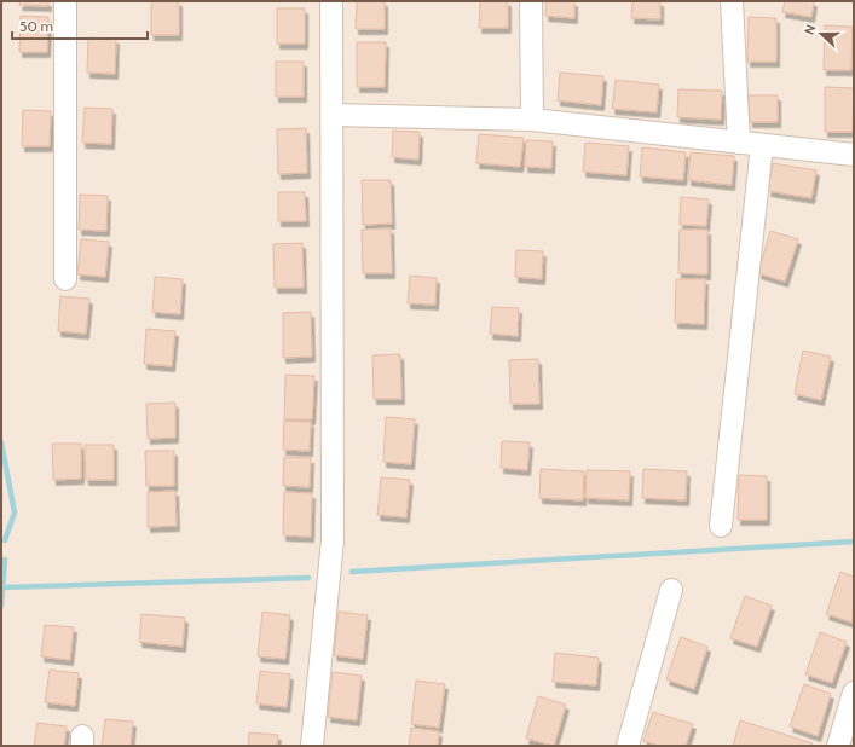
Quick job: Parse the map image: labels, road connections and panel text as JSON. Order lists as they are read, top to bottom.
{
  "scale_bar": "50 m",
  "north": "left"
}
